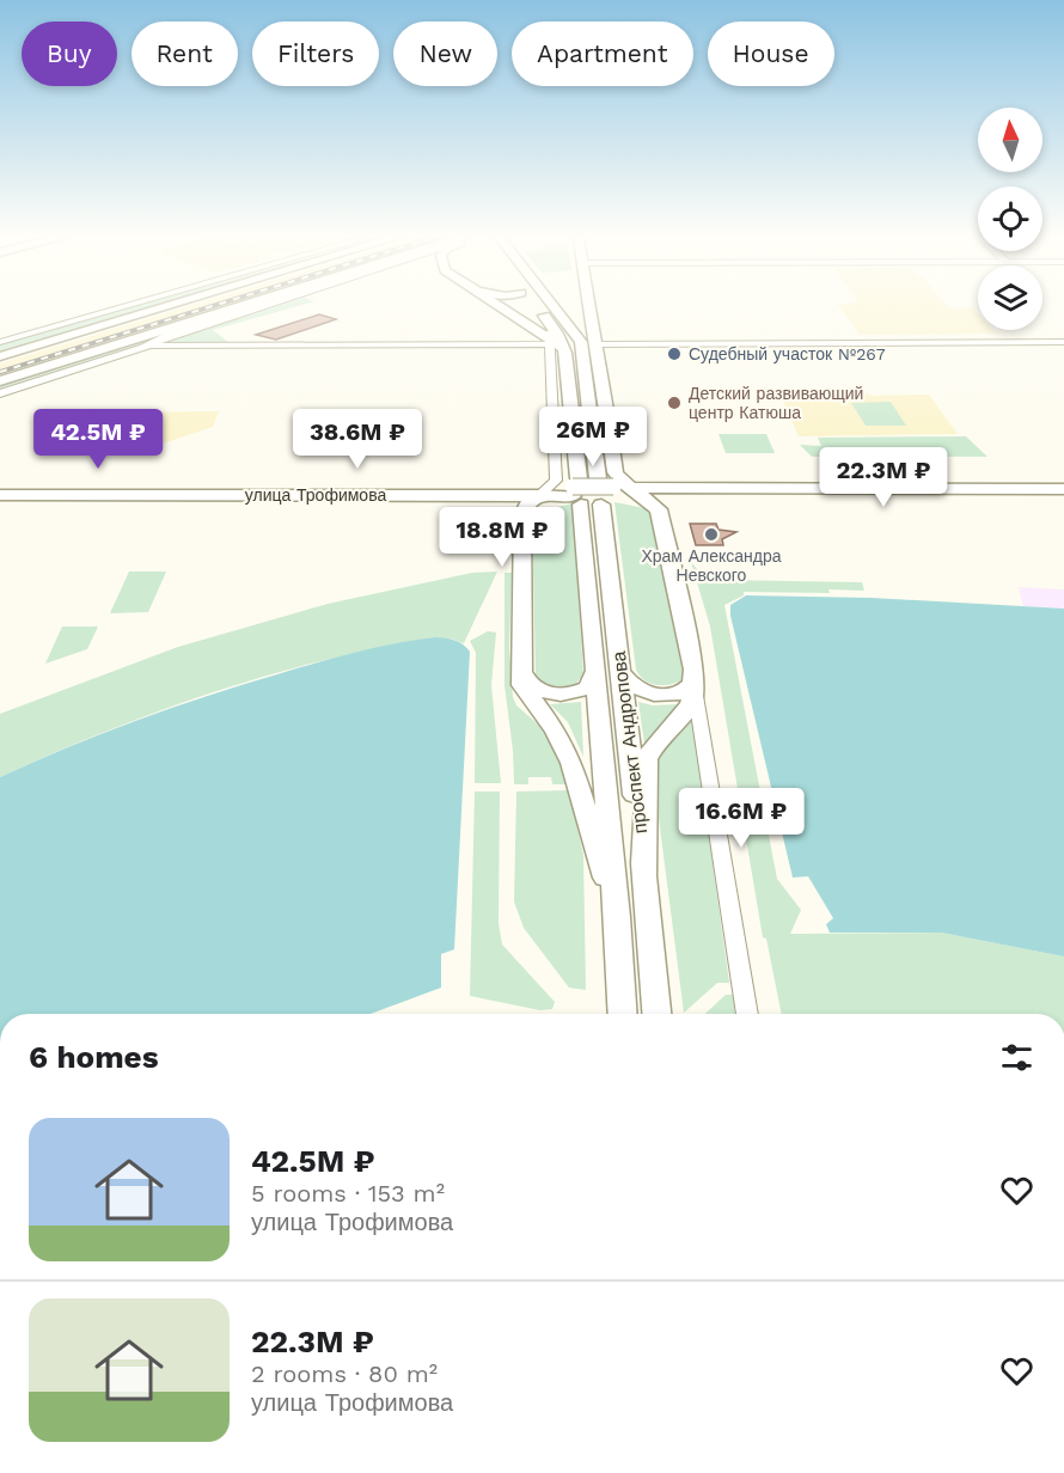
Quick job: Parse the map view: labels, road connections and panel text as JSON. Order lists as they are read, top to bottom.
{
  "streets": {
    "main road": ["улица Трофимова", "проспект Андропова"]
  },
  "crossings": [
    ["улица Трофимова", "проспект Андропова"]
  ],
  "places": ["Судебный участок №267", "Детский развивающий центр Катюша", "Храм Александра Невского"],
  "north": "top",
  "page": {
    "chip": [
      "Buy",
      "Rent",
      "Filters",
      "New",
      "Apartment",
      "House"
    ],
    "price": [
      "26M ₽",
      "42.5M ₽",
      "38.6M ₽",
      "22.3M ₽",
      "18.8M ₽",
      "16.6M ₽"
    ],
    "heading": "6 homes",
    "list": [
      {
        "name": "42.5M ₽",
        "note": "5 rooms · 153 m² · улица Трофимова"
      },
      {
        "name": "22.3M ₽",
        "note": "2 rooms · 80 m² · улица Трофимова"
      }
    ]
  }
}
